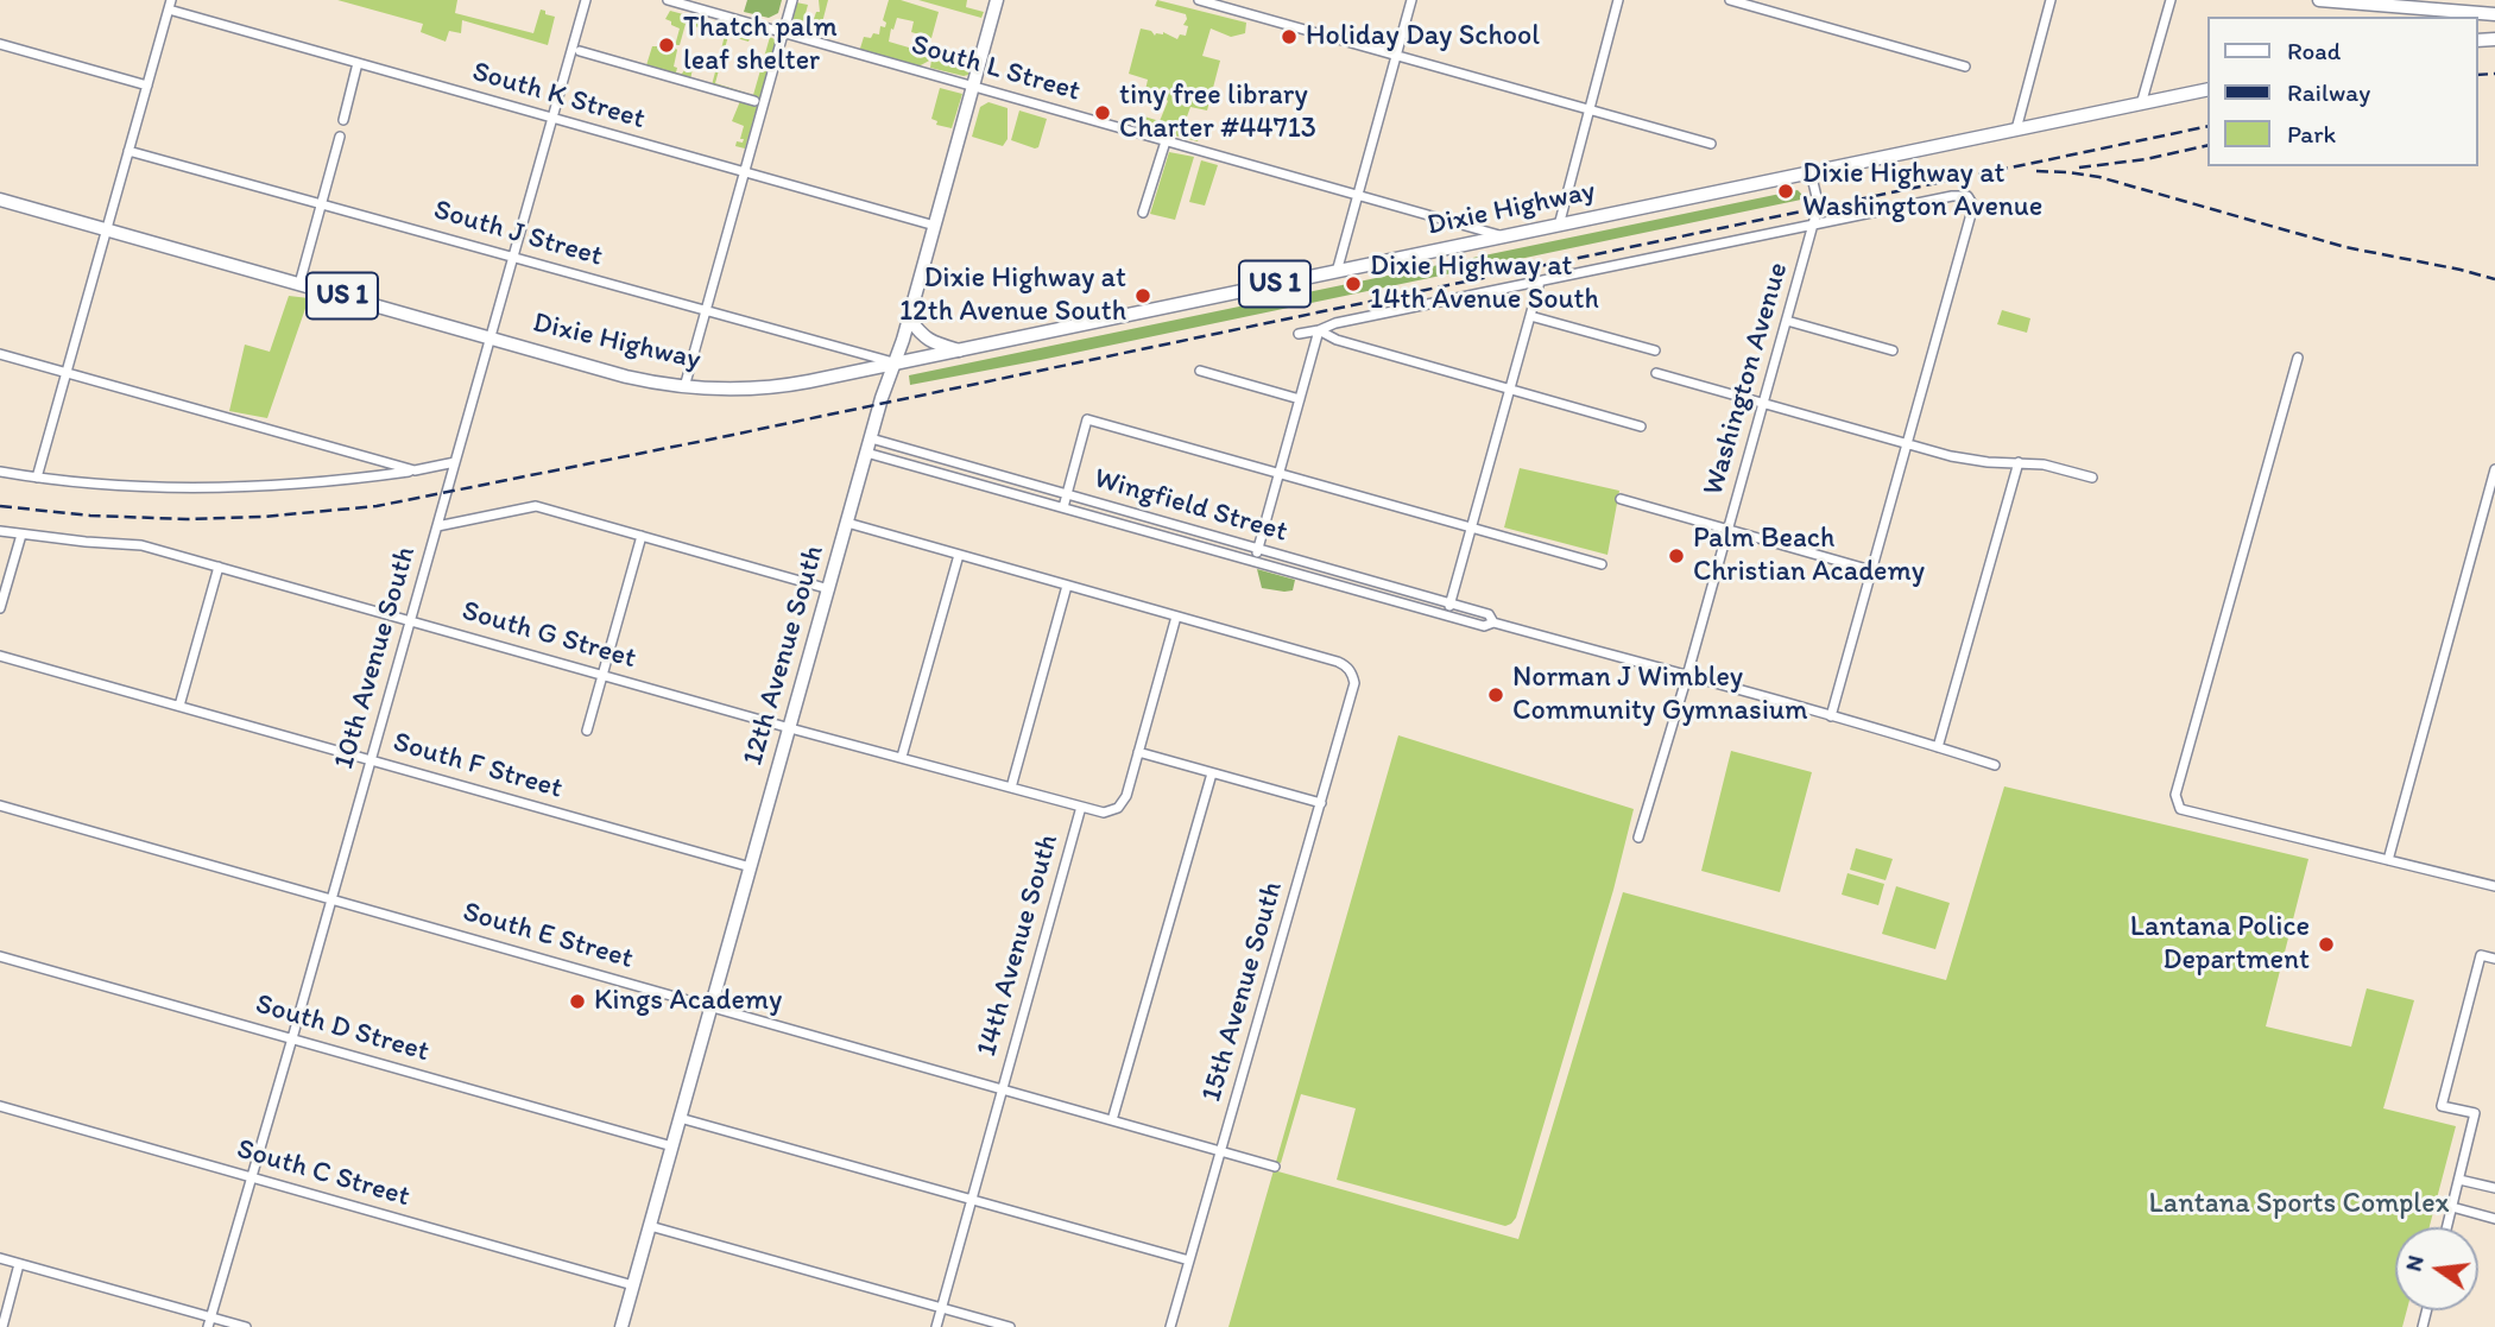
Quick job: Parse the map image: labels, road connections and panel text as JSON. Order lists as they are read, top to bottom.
{
  "streets": {
    "main road": ["Dixie Highway", "US 1", "12th Avenue South"],
    "street": [
      "South L Street",
      "South K Street",
      "South J Street",
      "Washington Avenue",
      "Wingfield Street",
      "South G Street",
      "10th Avenue South",
      "South F Street",
      "South E Street",
      "14th Avenue South",
      "15th Avenue South",
      "South D Street",
      "South C Street"
    ]
  },
  "crossings": [
    ["South L Street", "Dixie Highway"],
    ["South L Street", "12th Avenue South"],
    ["South K Street", "12th Avenue South"],
    ["South K Street", "10th Avenue South"],
    ["Dixie Highway", "South J Street"],
    ["Dixie Highway", "Washington Avenue"],
    ["Dixie Highway", "12th Avenue South"],
    ["Dixie Highway", "10th Avenue South"],
    ["South J Street", "12th Avenue South"],
    ["South J Street", "10th Avenue South"],
    ["Washington Avenue", "Wingfield Street"],
    ["Wingfield Street", "12th Avenue South"],
    ["South G Street", "12th Avenue South"],
    ["South G Street", "10th Avenue South"],
    ["South G Street", "14th Avenue South"],
    ["12th Avenue South", "South F Street"],
    ["12th Avenue South", "South E Street"],
    ["12th Avenue South", "South D Street"],
    ["12th Avenue South", "South C Street"],
    ["10th Avenue South", "South F Street"],
    ["10th Avenue South", "South E Street"],
    ["10th Avenue South", "South D Street"],
    ["10th Avenue South", "South C Street"],
    ["South E Street", "14th Avenue South"],
    ["South E Street", "15th Avenue South"],
    ["14th Avenue South", "15th Avenue South"]
  ],
  "parks": ["Lantana Sports Complex"],
  "places": [
    "Holiday Day School",
    "Thatch palm leaf shelter",
    "tiny free library Charter #44713",
    "Dixie Highway at Washington Avenue",
    "Dixie Highway at 14th Avenue South",
    "Dixie Highway at 12th Avenue South",
    "Palm Beach Christian Academy",
    "Norman J Wimbley Community Gymnasium",
    "Lantana Police Department",
    "Kings Academy"
  ],
  "legend": ["Road", "Railway", "Park"],
  "north": "left"
}
